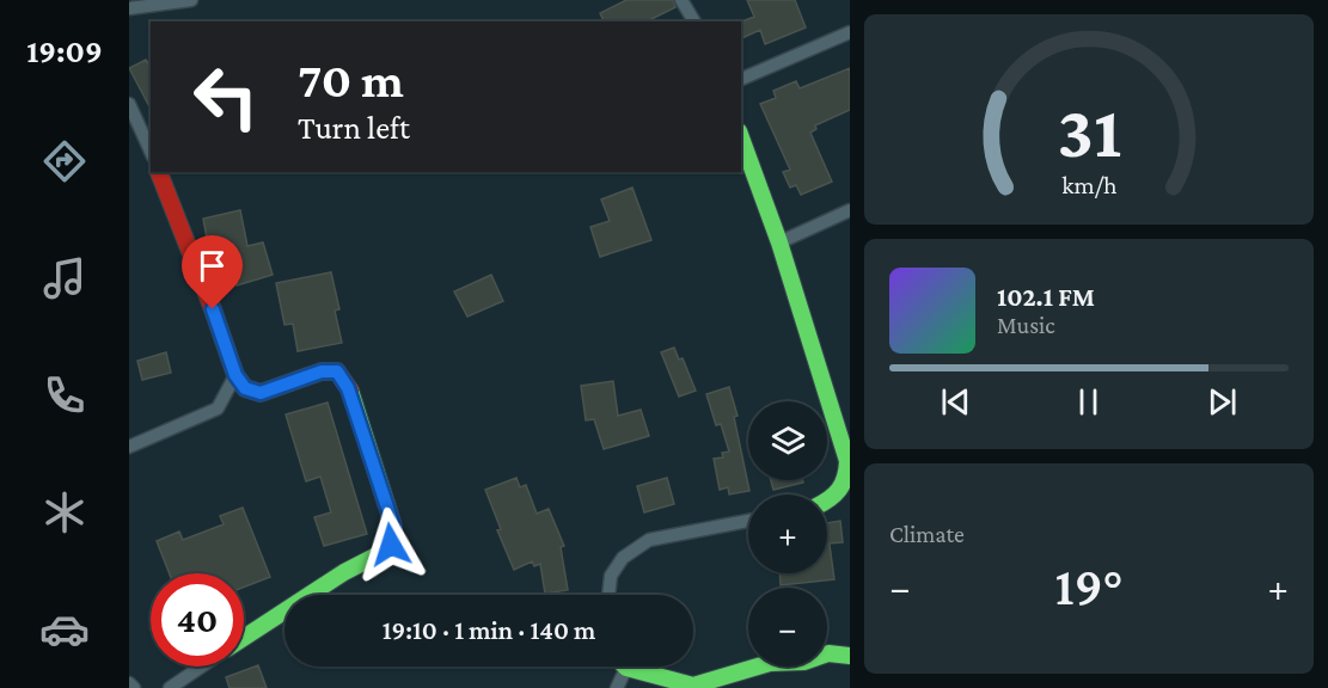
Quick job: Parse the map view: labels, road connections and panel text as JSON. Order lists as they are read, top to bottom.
{
  "page": {
    "tabs": "19:09",
    "turn": ["70 m", "Turn left"],
    "song": ["102.1 FM", "Music"],
    "map_buttons": ["+", "−"],
    "tile": "Climate",
    "heat": ["−", "19°", "+"],
    "limit": "40",
    "trip": "19:10 · 1 min · 140 m",
    "gauge": ["31", "km/h"]
  }
}
